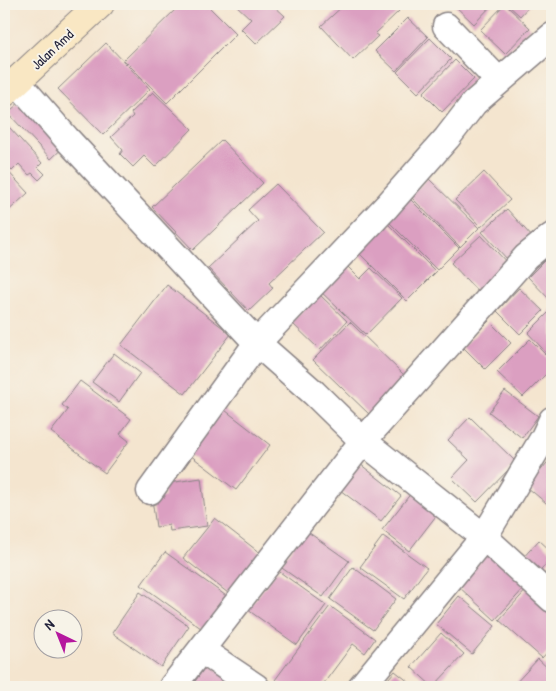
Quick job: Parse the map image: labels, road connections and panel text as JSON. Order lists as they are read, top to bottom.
{
  "streets": {
    "street": ["Jalan Amd"]
  },
  "north": "top left"
}
